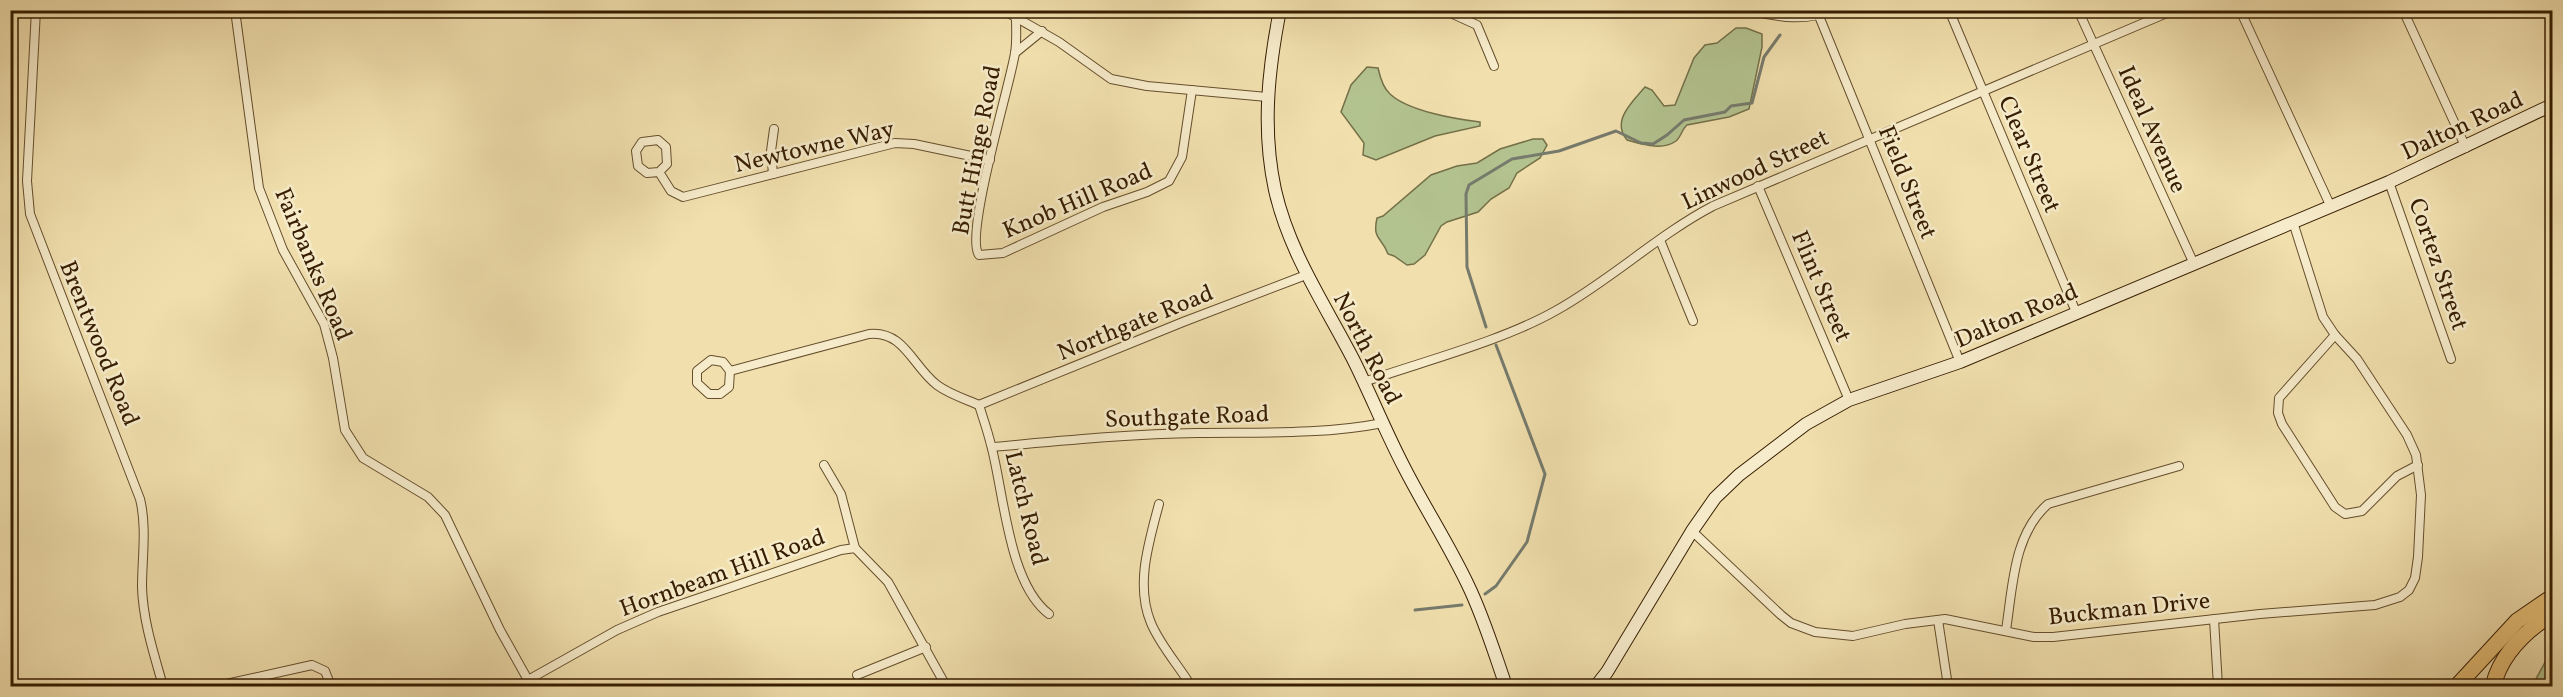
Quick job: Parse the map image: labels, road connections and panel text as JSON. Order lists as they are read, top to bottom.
{
  "streets": {
    "street": [
      "Dalton Road",
      "Ideal Avenue",
      "Newtowne Way",
      "Butt Hinge Road",
      "Clear Street",
      "Linwood Street",
      "Field Street",
      "Knob Hill Road",
      "Fairbanks Road",
      "Cortez Street",
      "Flint Street",
      "Northgate Road",
      "Brentwood Road",
      "North Road",
      "Southgate Road",
      "Latch Road",
      "Hornbeam Hill Road",
      "Buckman Drive"
    ]
  },
  "crossings": [
    ["Dalton Road", "Ideal Avenue"],
    ["Dalton Road", "Clear Street"],
    ["Dalton Road", "Field Street"],
    ["Dalton Road", "Cortez Street"],
    ["Dalton Road", "Flint Street"],
    ["Dalton Road", "Buckman Drive"],
    ["Ideal Avenue", "Linwood Street"],
    ["Newtowne Way", "Butt Hinge Road"],
    ["Butt Hinge Road", "Knob Hill Road"],
    ["Clear Street", "Linwood Street"],
    ["Linwood Street", "Field Street"],
    ["Linwood Street", "Flint Street"],
    ["Linwood Street", "North Road"],
    ["Fairbanks Road", "Hornbeam Hill Road"],
    ["Northgate Road", "North Road"],
    ["Northgate Road", "Latch Road"],
    ["North Road", "Southgate Road"],
    ["Southgate Road", "Latch Road"]
  ]
}
